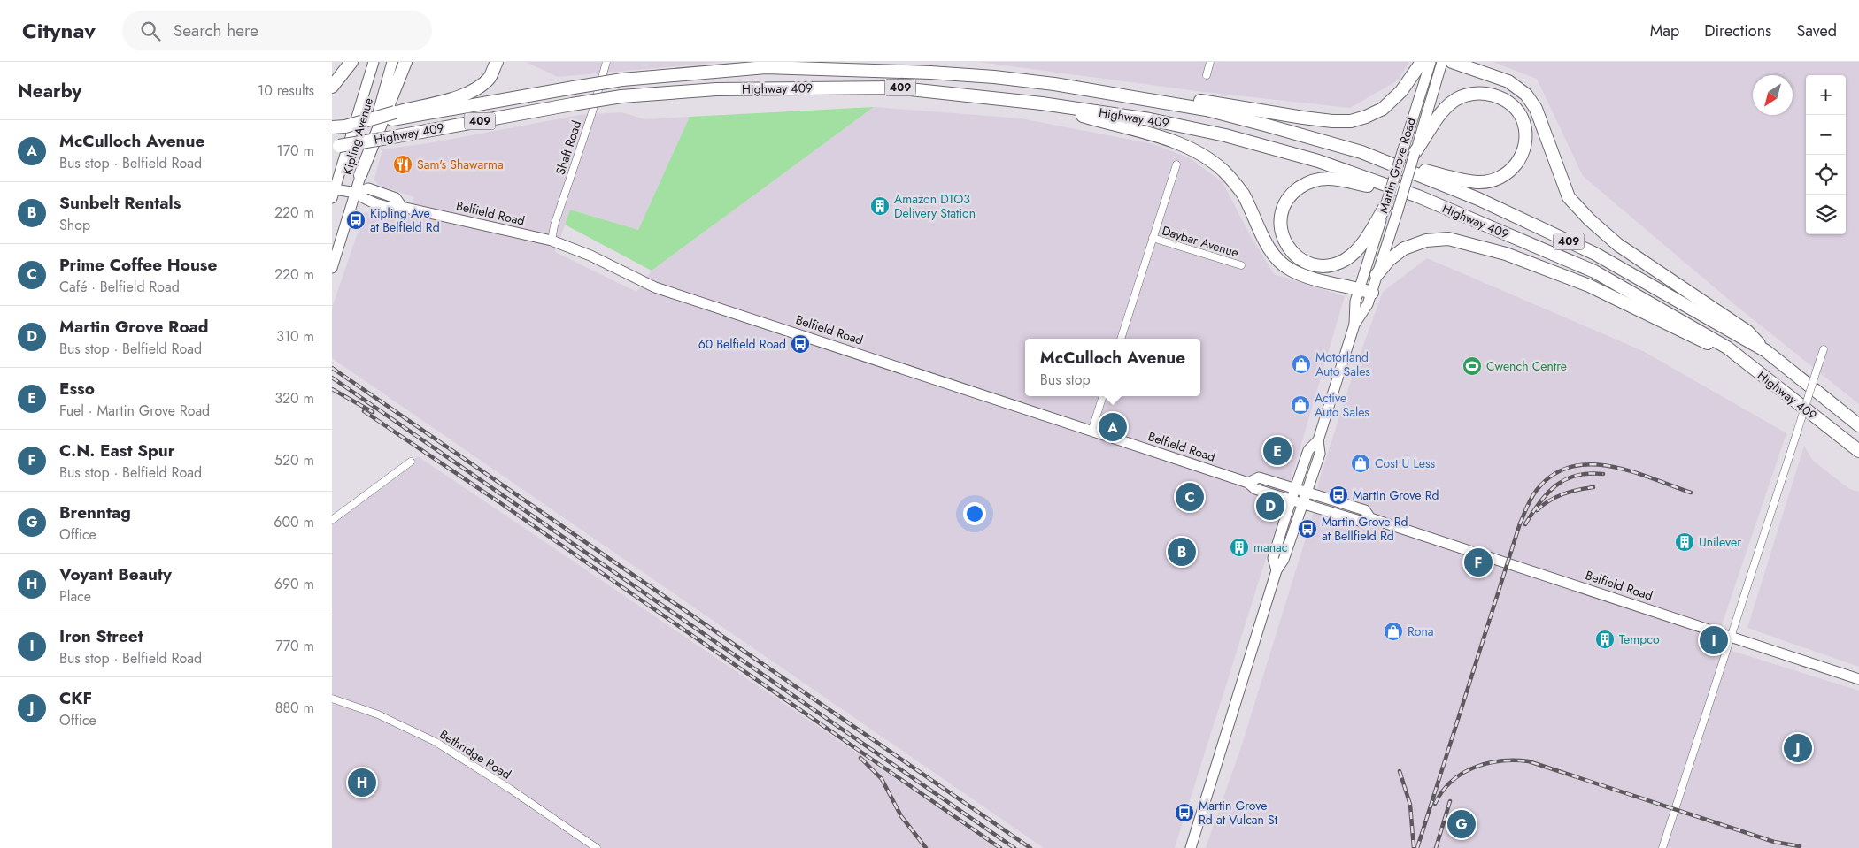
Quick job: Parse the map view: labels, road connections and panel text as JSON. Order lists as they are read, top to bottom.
{
  "streets": {
    "highway": ["409", "Highway 409"],
    "main road": ["Kipling Avenue", "Martin Grove Road", "Belfield Road"],
    "street": ["Shaft Road", "Daybar Avenue", "Bethridge Road"]
  },
  "crossings": [
    ["Kipling Avenue", "Belfield Road"],
    ["Shaft Road", "Belfield Road"],
    ["Martin Grove Road", "Belfield Road"]
  ],
  "places": {
    "restaurant": ["Sam's Shawarma"],
    "building": [
      "Amazon DTO3 Delivery Station",
      "Unilever",
      "manac",
      "Tempco"
    ],
    "bus stop": [
      "Kipling Ave at Belfield Rd",
      "60 Belfield Road",
      "Martin Grove Rd",
      "Martin Grove Rd at Bellfield Rd",
      "Martin Grove Rd at Vulcan St"
    ],
    "shop": [
      "Motorland Auto Sales",
      "Active Auto Sales",
      "Cost U Less",
      "Rona"
    ],
    "sports": ["Cwench Centre"]
  },
  "north": "bottom left",
  "page": {
    "header": "Citynav",
    "search": "Search here",
    "nav": ["Map", "Directions", "Saved"],
    "heading": ["Nearby", "10 results"],
    "map_buttons": ["+", "−"],
    "list": [
      {
        "mark": "A",
        "name": "McCulloch Avenue",
        "note": "Bus stop · Belfield Road",
        "value": "170 m"
      },
      {
        "mark": "B",
        "name": "Sunbelt Rentals",
        "note": "Shop",
        "value": "220 m"
      },
      {
        "mark": "C",
        "name": "Prime Coffee House",
        "note": "Café · Belfield Road",
        "value": "220 m"
      },
      {
        "mark": "D",
        "name": "Martin Grove Road",
        "note": "Bus stop · Belfield Road",
        "value": "310 m"
      },
      {
        "mark": "E",
        "name": "Esso",
        "note": "Fuel · Martin Grove Road",
        "value": "320 m"
      },
      {
        "mark": "F",
        "name": "C.N. East Spur",
        "note": "Bus stop · Belfield Road",
        "value": "520 m"
      },
      {
        "mark": "G",
        "name": "Brenntag",
        "note": "Office",
        "value": "600 m"
      },
      {
        "mark": "H",
        "name": "Voyant Beauty",
        "note": "Place",
        "value": "690 m"
      },
      {
        "mark": "I",
        "name": "Iron Street",
        "note": "Bus stop · Belfield Road",
        "value": "770 m"
      },
      {
        "mark": "J",
        "name": "CKF",
        "note": "Office",
        "value": "880 m"
      }
    ],
    "popup": ["McCulloch Avenue", "Bus stop"],
    "pins": [
      "A",
      "E",
      "C",
      "D",
      "B",
      "F",
      "I",
      "J",
      "H",
      "G"
    ]
  }
}
